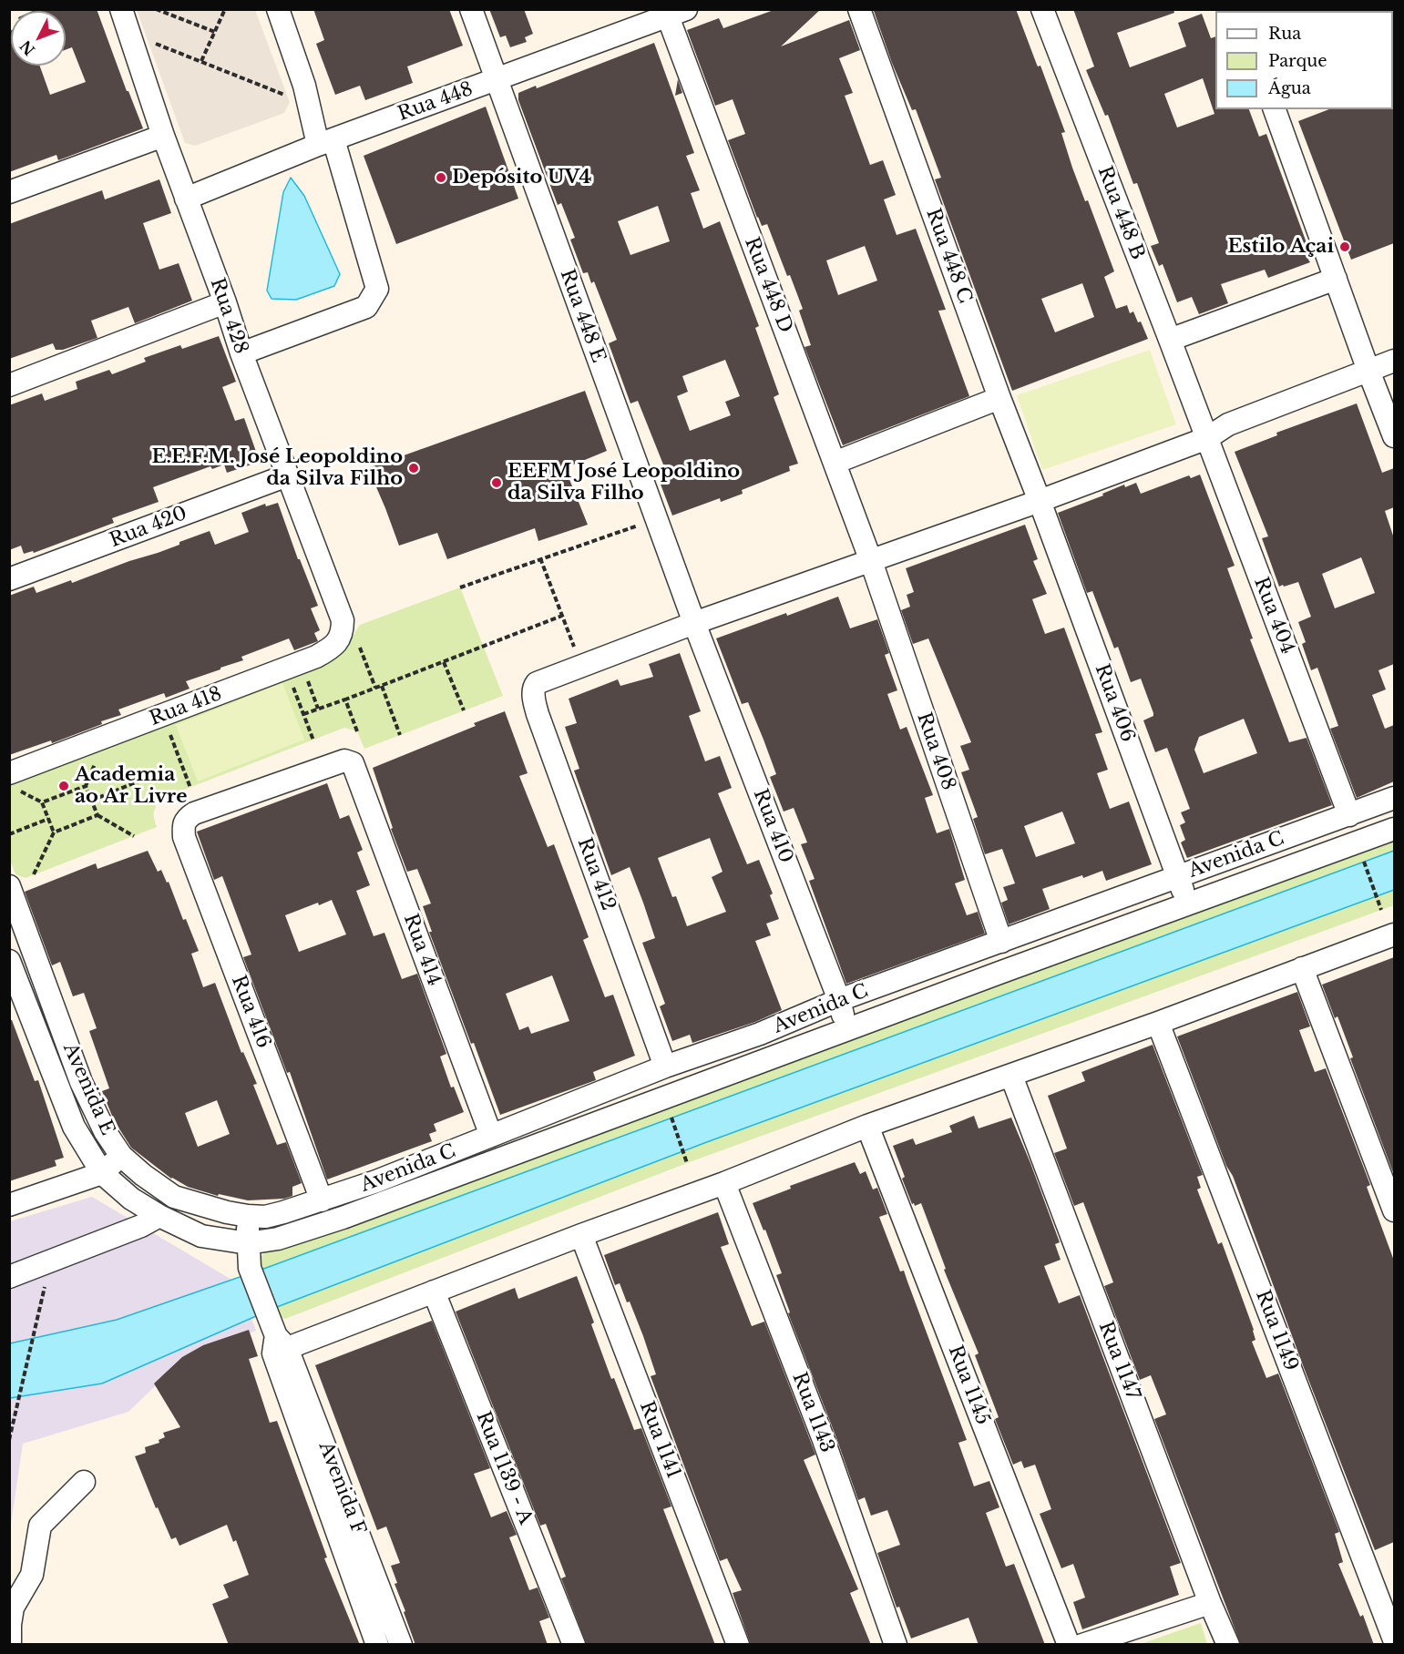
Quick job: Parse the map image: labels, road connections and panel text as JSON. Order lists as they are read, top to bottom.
{
  "streets": {
    "street": [
      "Rua 448",
      "Rua 448 B",
      "Rua 448 C",
      "Rua 448 D",
      "Rua 428",
      "Rua 448 E",
      "Rua 420",
      "Rua 404",
      "Rua 406",
      "Rua 418",
      "Rua 408",
      "Rua 410",
      "Avenida C",
      "Rua 412",
      "Rua 414",
      "Rua 416",
      "Avenida E",
      "Rua 1149",
      "Rua 1147",
      "Rua 1145",
      "Rua 1143",
      "Rua 1141",
      "Rua 1139 - A",
      "Avenida F"
    ]
  },
  "crossings": [
    ["Rua 448", "Rua 448 D"],
    ["Rua 448", "Rua 428"],
    ["Rua 448", "Rua 448 E"],
    ["Rua 448 B", "Rua 404"],
    ["Rua 448 C", "Rua 406"],
    ["Rua 448 D", "Rua 408"],
    ["Rua 428", "Rua 420"],
    ["Rua 428", "Rua 418"],
    ["Rua 448 E", "Rua 410"],
    ["Rua 404", "Avenida C"],
    ["Rua 406", "Avenida C"],
    ["Rua 408", "Avenida C"],
    ["Rua 410", "Avenida C"],
    ["Avenida C", "Rua 412"],
    ["Avenida C", "Rua 414"],
    ["Avenida C", "Rua 416"],
    ["Avenida C", "Avenida E"],
    ["Rua 414", "Rua 416"]
  ],
  "places": [
    "Depósito UV4",
    "Estilo Açai",
    "E.E.F.M. José Leopoldino da Silva Filho",
    "EEFM José Leopoldino da Silva Filho",
    "Academia ao Ar Livre"
  ],
  "legend": ["Rua", "Parque", "Água"],
  "north": "bottom left"
}
